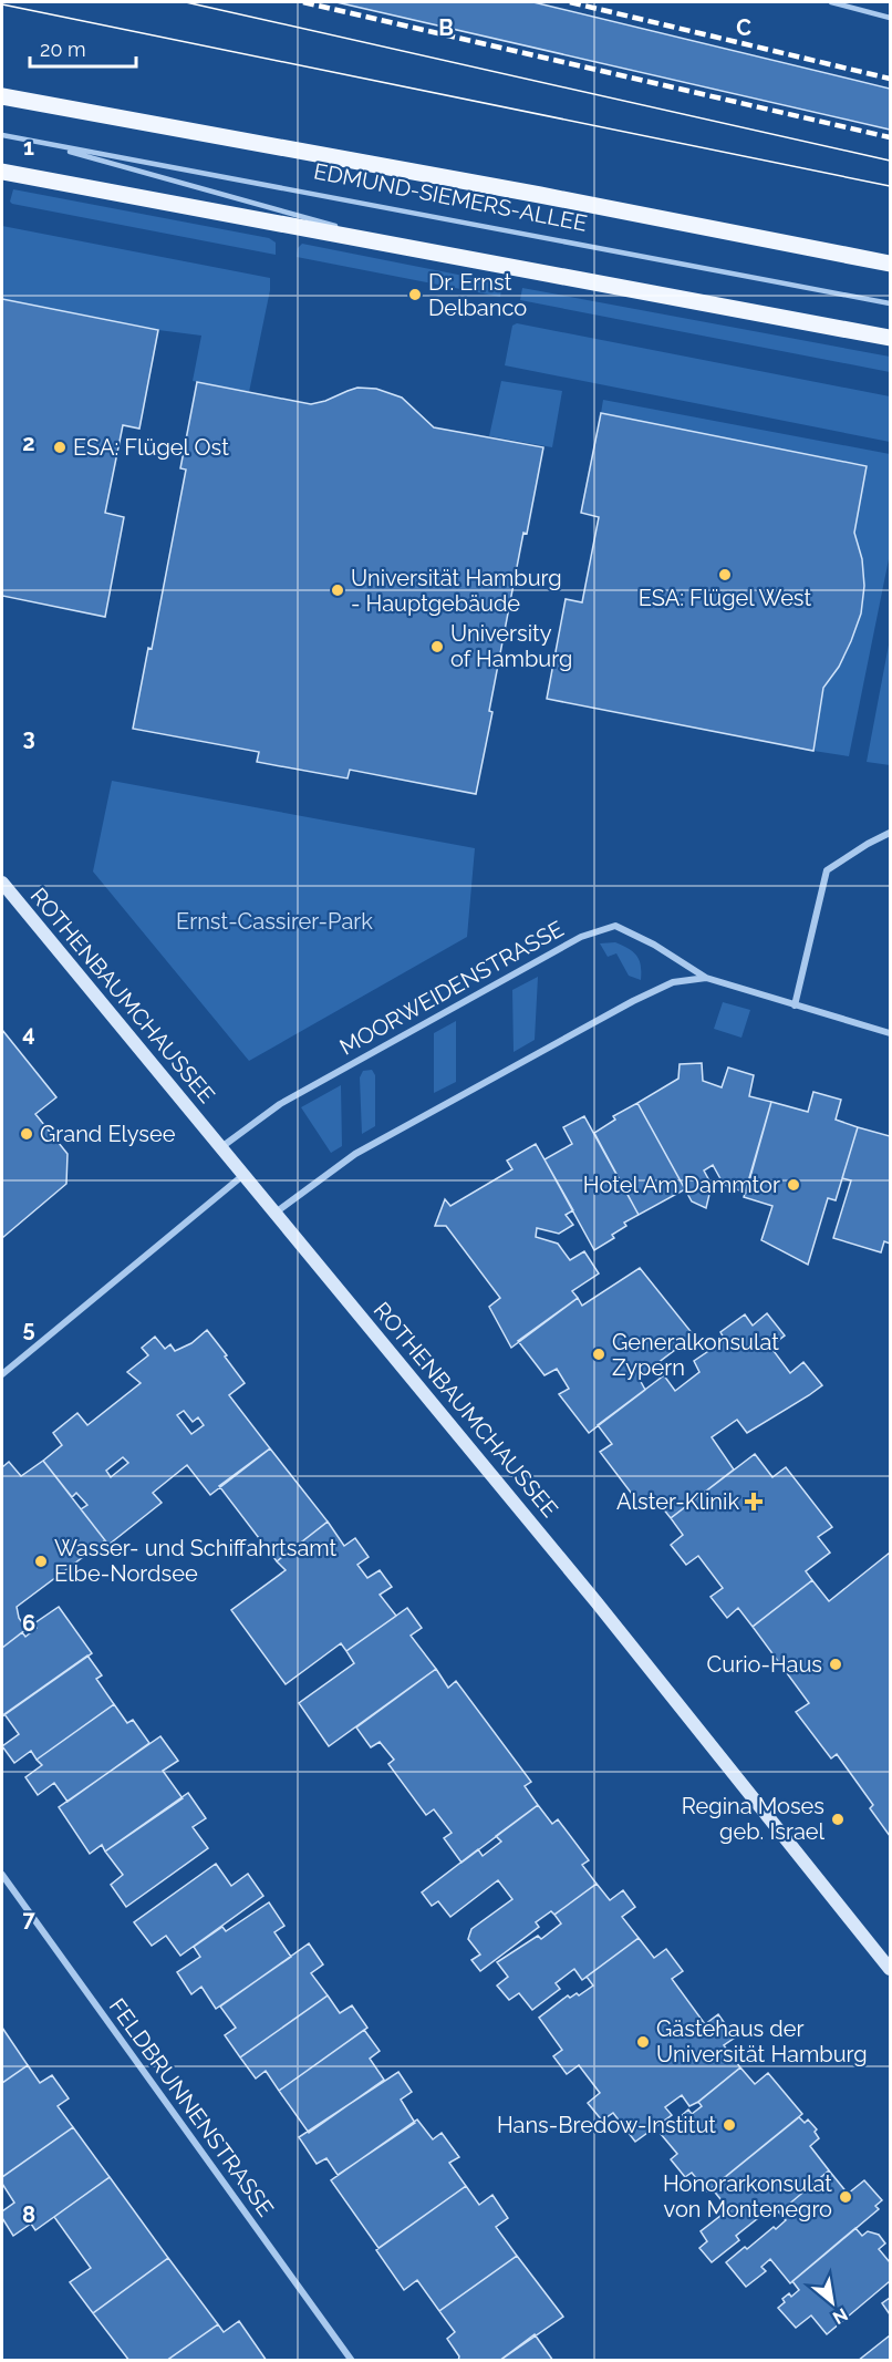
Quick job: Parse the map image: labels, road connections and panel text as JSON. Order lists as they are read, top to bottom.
{
  "streets": {
    "main road": ["EDMUND-SIEMERS-ALLEE", "ROTHENBAUMCHAUSSEE"],
    "street": ["MOORWEIDENSTRASSE", "FELDBRUNNENSTRASSE"]
  },
  "crossings": [
    ["MOORWEIDENSTRASSE", "ROTHENBAUMCHAUSSEE"]
  ],
  "parks": ["Ernst-Cassirer-Park"],
  "places": {
    "other": [
      "Dr. Ernst Delbanco",
      "ESA: Flügel Ost",
      "ESA: Flügel West",
      "Universität Hamburg - Hauptgebäude",
      "University of Hamburg",
      "Grand Elysee",
      "Hotel Am Dammtor",
      "Generalkonsulat Zypern",
      "Wasser- und Schiffahrtsamt Elbe-Nordsee",
      "Curio-Haus",
      "Regina Moses geb. Israel",
      "Gästehaus der Universität Hamburg",
      "Hans-Bredow-Institut",
      "Honorarkonsulat von Montenegro"
    ],
    "health": ["Alster-Klinik"]
  },
  "scale_bar": "20 m",
  "north": "bottom right",
  "grid": {
    "columns": ["B", "C"],
    "rows": [
      "1",
      "2",
      "3",
      "4",
      "5",
      "6",
      "7",
      "8"
    ]
  }
}
